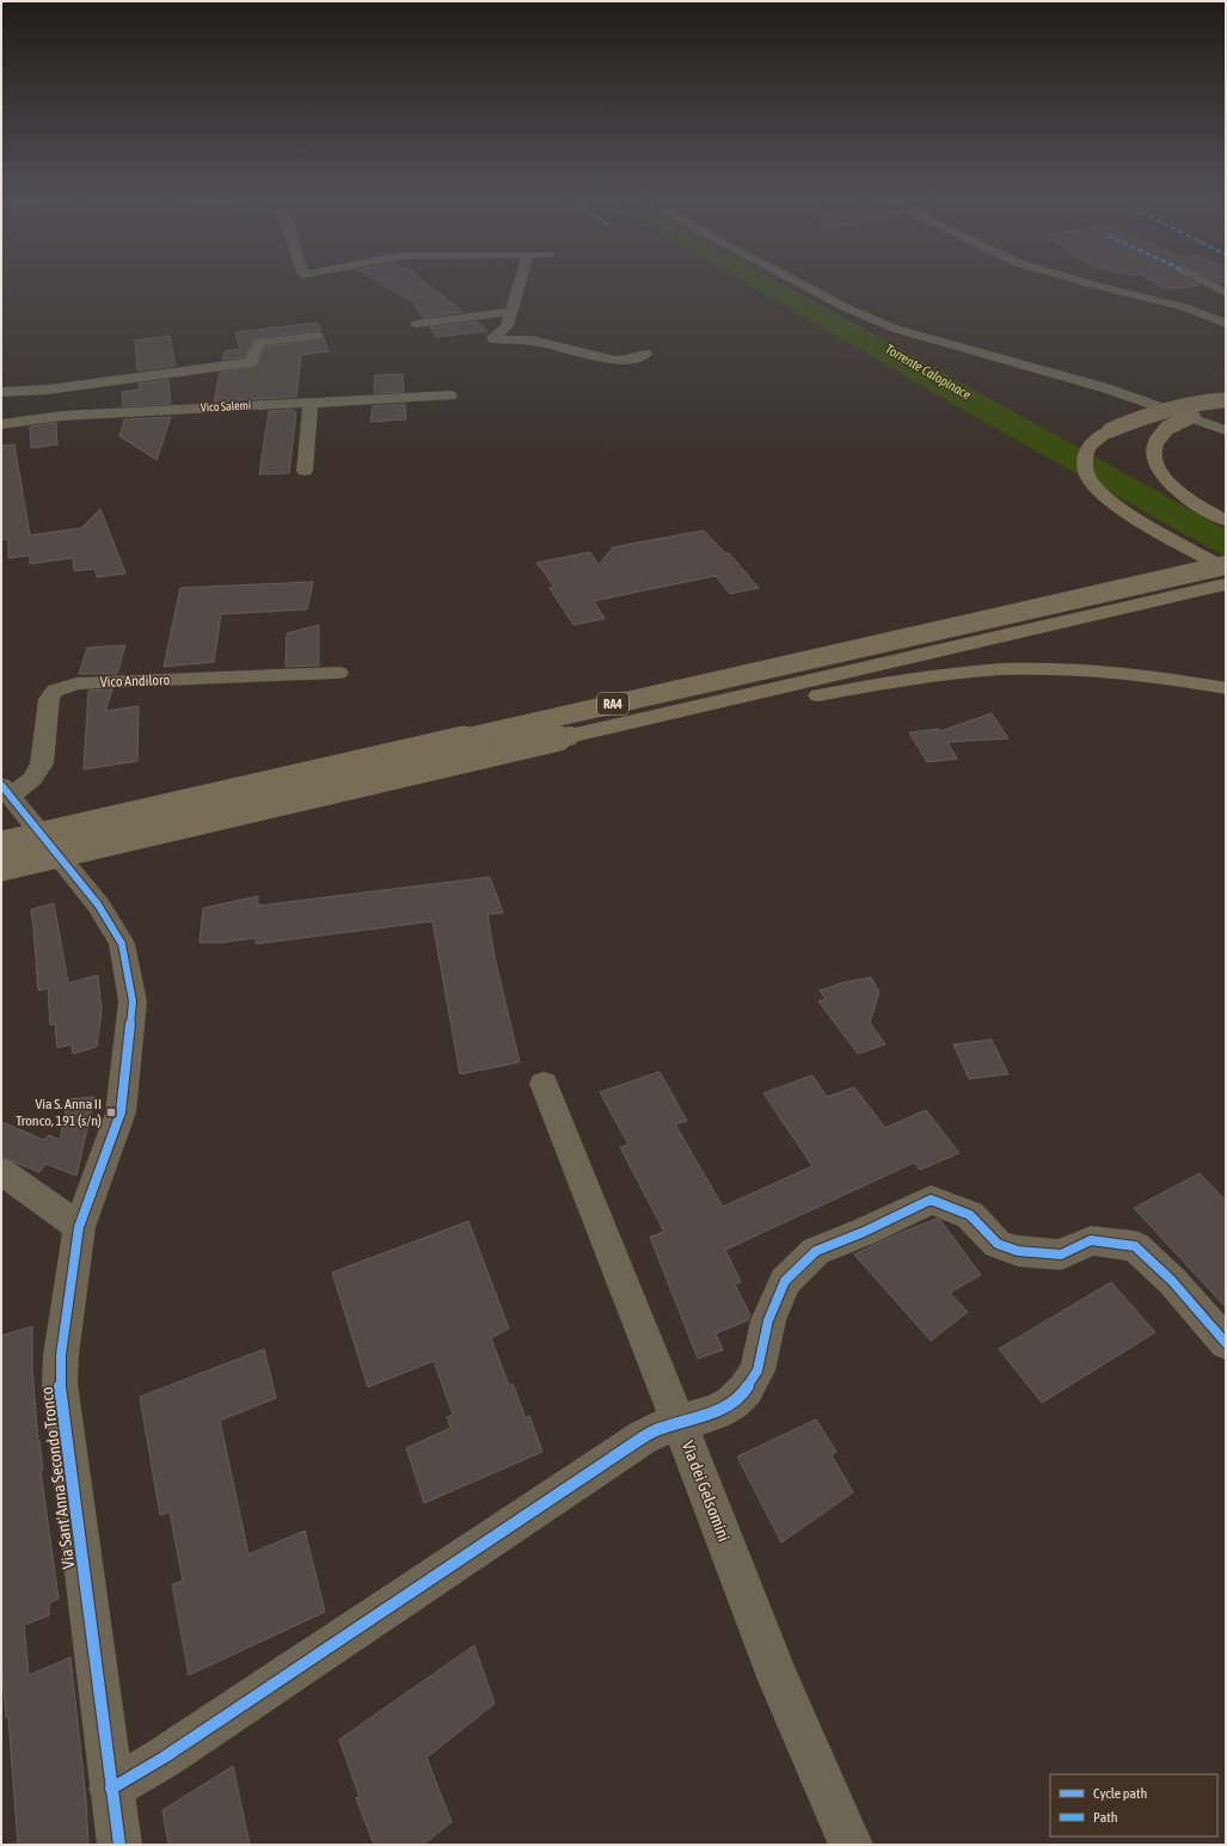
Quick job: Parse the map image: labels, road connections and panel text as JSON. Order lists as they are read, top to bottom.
{
  "streets": {
    "highway": ["RA4"],
    "street": [
      "Vico Salemi",
      "Vico Andiloro",
      "Via Sant'Anna Secondo Tronco",
      "Via dei Gelsomini"
    ]
  },
  "crossings": [
    ["Vico Andiloro", "Via Sant'Anna Secondo Tronco"]
  ],
  "water": ["Torrente Calopinace"],
  "places": {
    "transit": ["Via S. Anna II Tronco, 191 (s/n)"]
  },
  "legend": ["Cycle path", "Path"]
}
